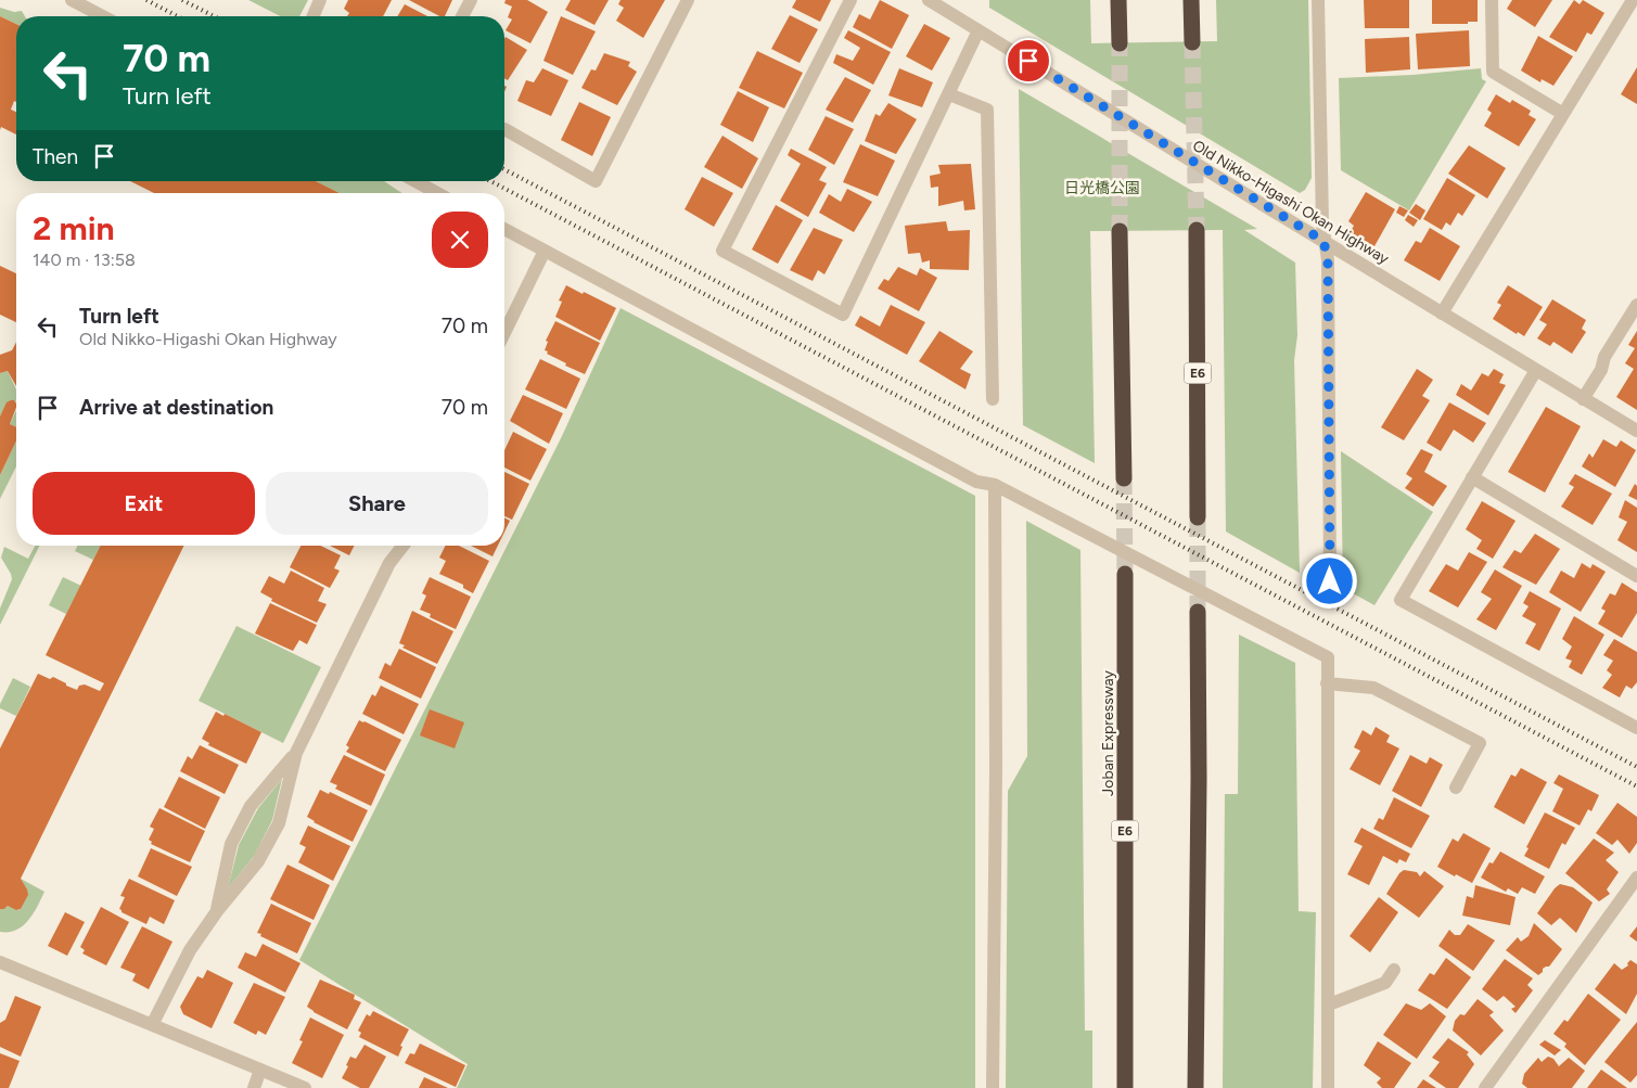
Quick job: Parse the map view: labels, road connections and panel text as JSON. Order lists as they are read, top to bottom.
{
  "streets": {
    "highway": ["E6", "Joban Expressway"],
    "street": ["Old Nikko-Higashi Okan Highway"]
  },
  "parks": ["日光橋公園"],
  "page": {
    "turn": ["70 m", "Turn left"],
    "then": "Then",
    "heading": ["2 min", "140 m · 13:58"],
    "list": [
      {
        "name": "Turn left",
        "note": "Old Nikko-Higashi Okan Highway",
        "value": "70 m"
      },
      {
        "name": "Arrive at destination",
        "value": "70 m"
      }
    ],
    "buttons": ["Exit", "Share"]
  }
}
